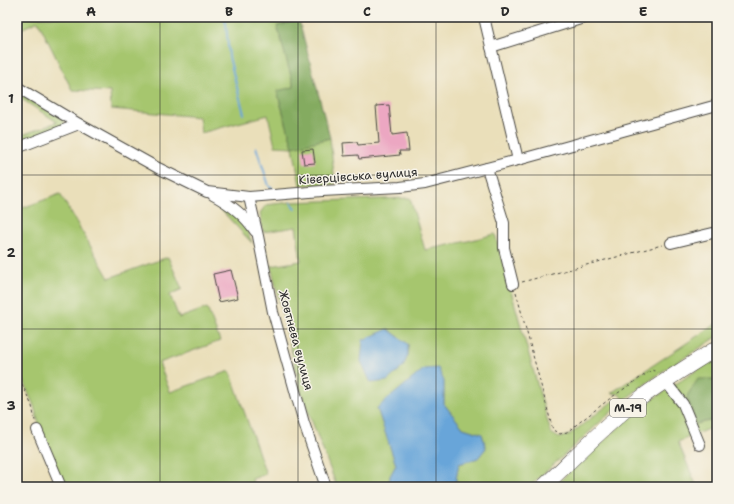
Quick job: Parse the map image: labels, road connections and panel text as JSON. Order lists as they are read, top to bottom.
{
  "streets": {
    "highway": ["М-19"],
    "street": ["Ківерцівська вулиця", "Жовтнева вулиця"]
  },
  "crossings": [
    ["Ківерцівська вулиця", "Жовтнева вулиця"]
  ],
  "grid": {
    "columns": [
      "A",
      "B",
      "C",
      "D",
      "E"
    ],
    "rows": ["1", "2", "3"]
  }
}
